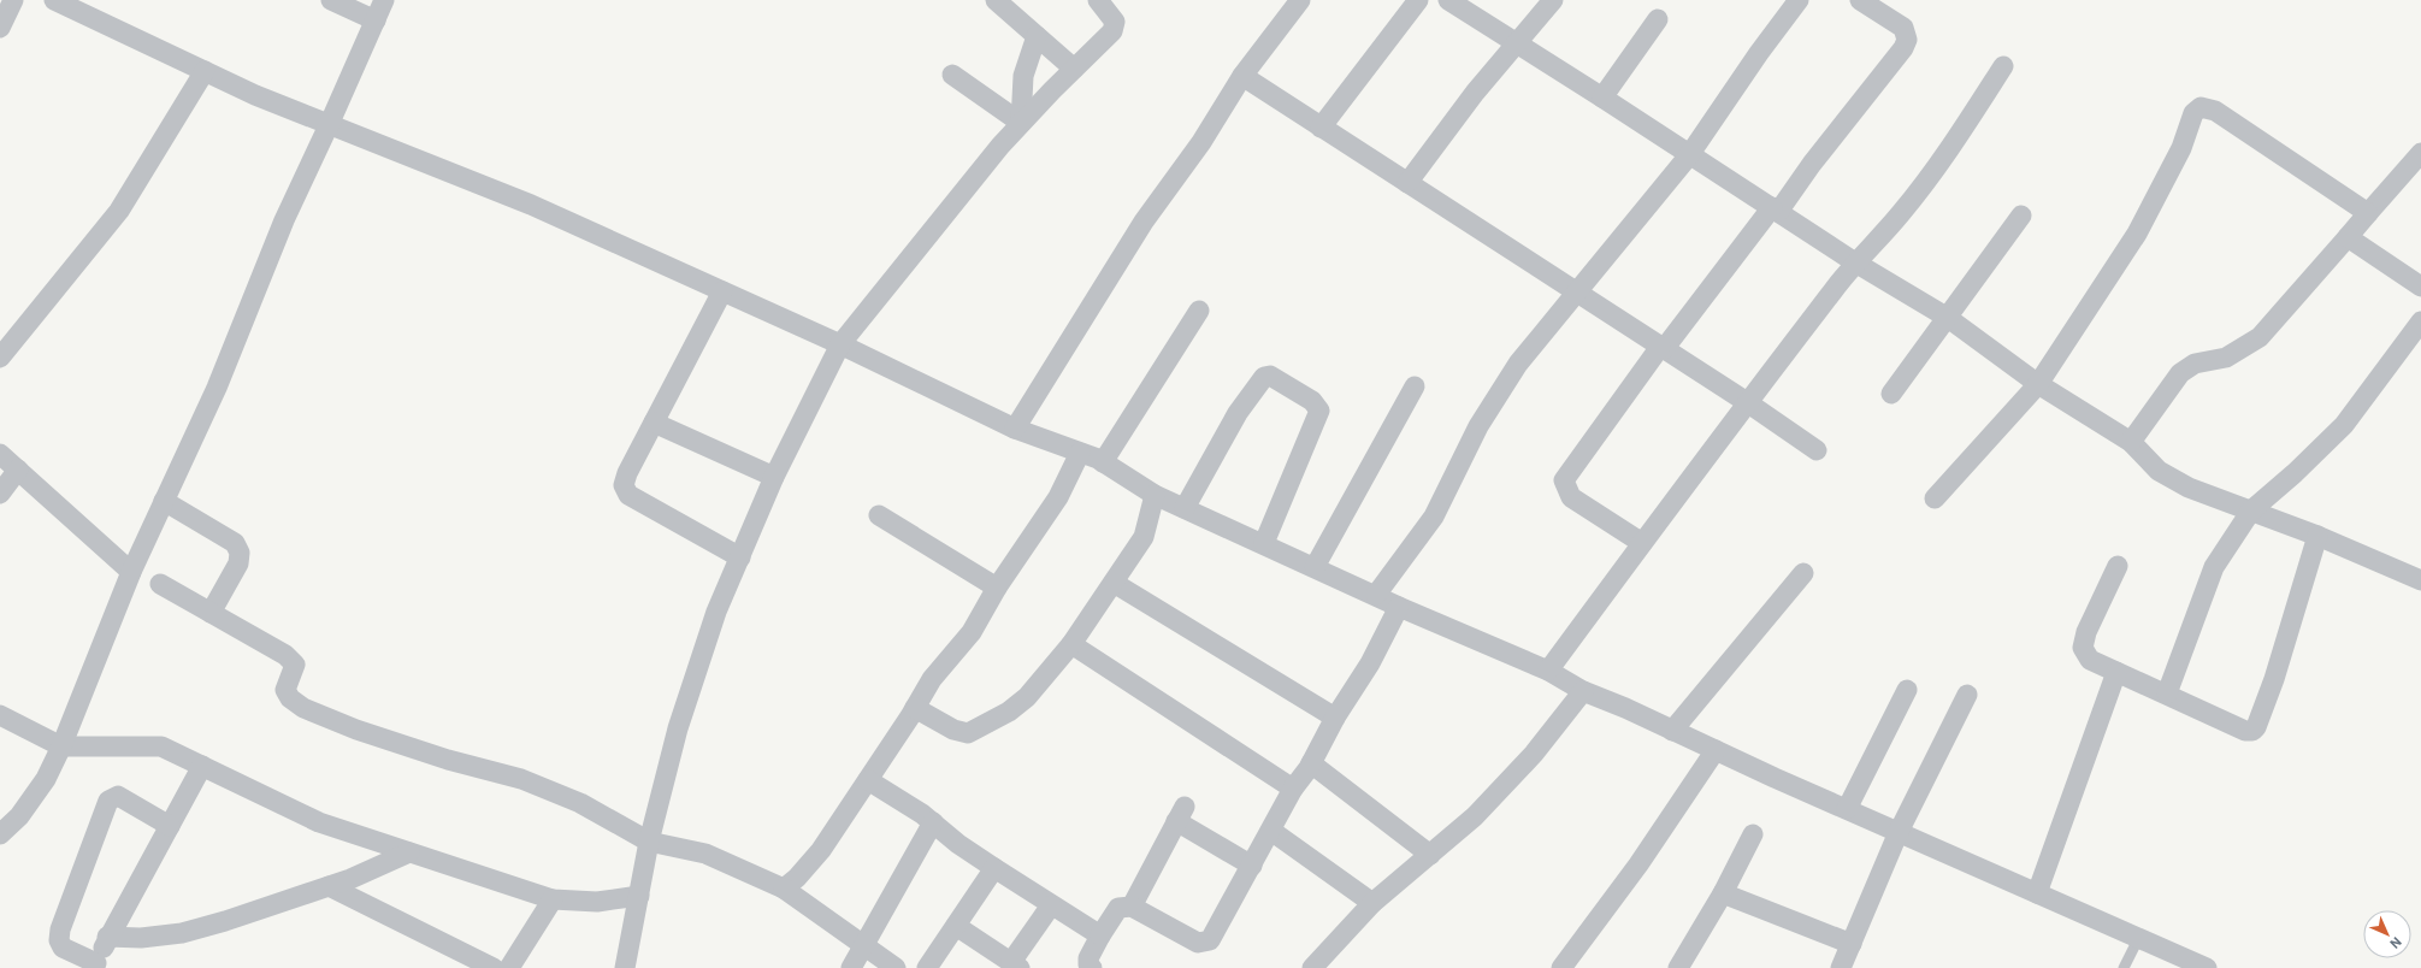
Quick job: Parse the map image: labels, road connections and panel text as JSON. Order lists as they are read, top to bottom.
{
  "north": "bottom right"
}
